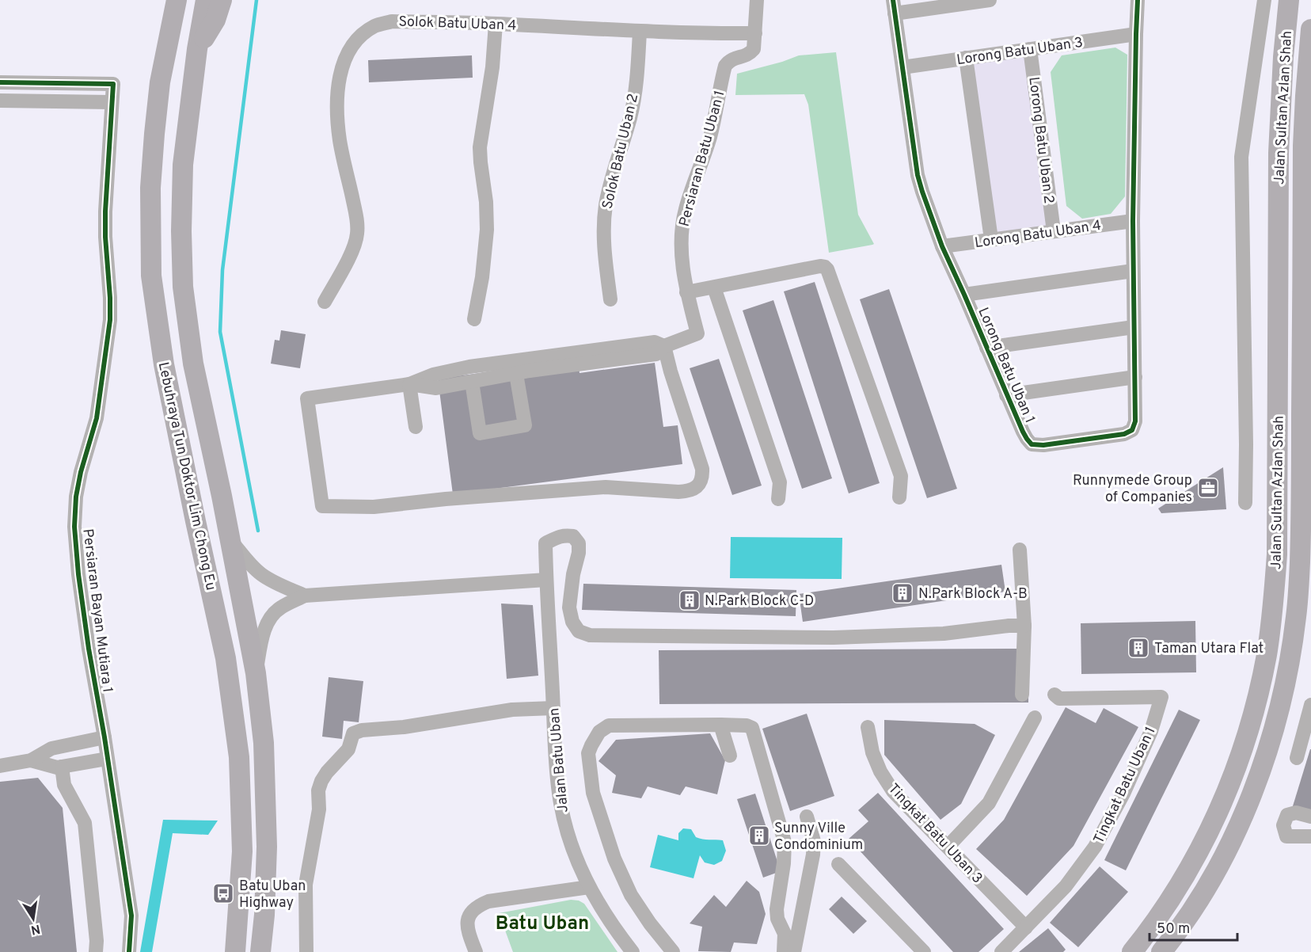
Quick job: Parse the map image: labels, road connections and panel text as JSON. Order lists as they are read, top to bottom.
{
  "streets": {
    "highway": ["Jalan Sultan Azlan Shah", "Lebuhraya Tun Doktor Lim Chong Eu"],
    "street": [
      "Solok Batu Uban 4",
      "Lorong Batu Uban 3",
      "Lorong Batu Uban 2",
      "Solok Batu Uban 2",
      "Persiaran Batu Uban 1",
      "Lorong Batu Uban 4",
      "Lorong Batu Uban 1",
      "Persiaran Bayan Mutiara 1",
      "Jalan Batu Uban",
      "Tingkat Batu Uban 1",
      "Tingkat Batu Uban 3"
    ]
  },
  "crossings": [
    ["Solok Batu Uban 4", "Solok Batu Uban 2"],
    ["Solok Batu Uban 4", "Persiaran Batu Uban 1"],
    ["Lorong Batu Uban 3", "Lorong Batu Uban 2"],
    ["Lorong Batu Uban 3", "Lorong Batu Uban 1"],
    ["Lorong Batu Uban 2", "Lorong Batu Uban 4"],
    ["Lorong Batu Uban 4", "Lorong Batu Uban 1"],
    ["Tingkat Batu Uban 1", "Tingkat Batu Uban 3"]
  ],
  "districts": ["Batu Uban"],
  "places": {
    "office": ["Runnymede Group of Companies"],
    "building": [
      "N.Park Block A-B",
      "N.Park Block C-D",
      "Taman Utara Flat",
      "Sunny Ville Condominium"
    ],
    "bus stop": ["Batu Uban Highway"]
  },
  "scale_bar": "50 m",
  "north": "bottom"
}
